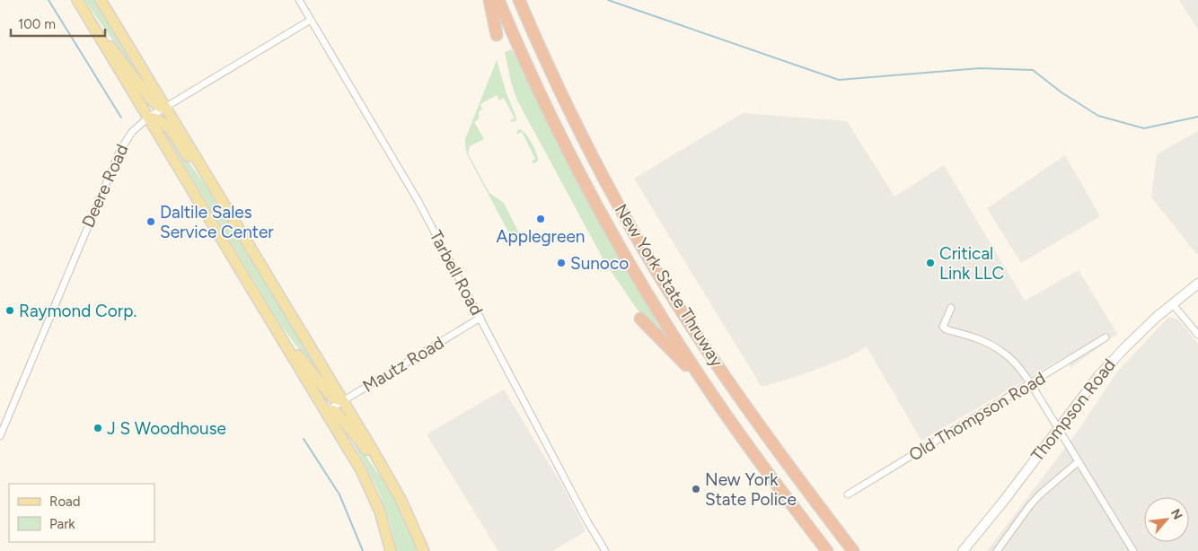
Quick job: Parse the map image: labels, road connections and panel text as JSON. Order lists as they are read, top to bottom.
{
  "streets": {
    "highway": ["New York State Thruway"],
    "street": [
      "Deere Road",
      "Tarbell Road",
      "Mautz Road",
      "Thompson Road",
      "Old Thompson Road"
    ]
  },
  "crossings": [
    ["Deere Road", "Tarbell Road"],
    ["Tarbell Road", "Mautz Road"]
  ],
  "places": [
    "Applegreen",
    "Daltile Sales Service Center",
    "Sunoco",
    "Critical Link LLC",
    "Raymond Corp.",
    "J S Woodhouse",
    "New York State Police"
  ],
  "legend": ["Road", "Park"],
  "scale_bar": "100 m",
  "north": "top right"
}
